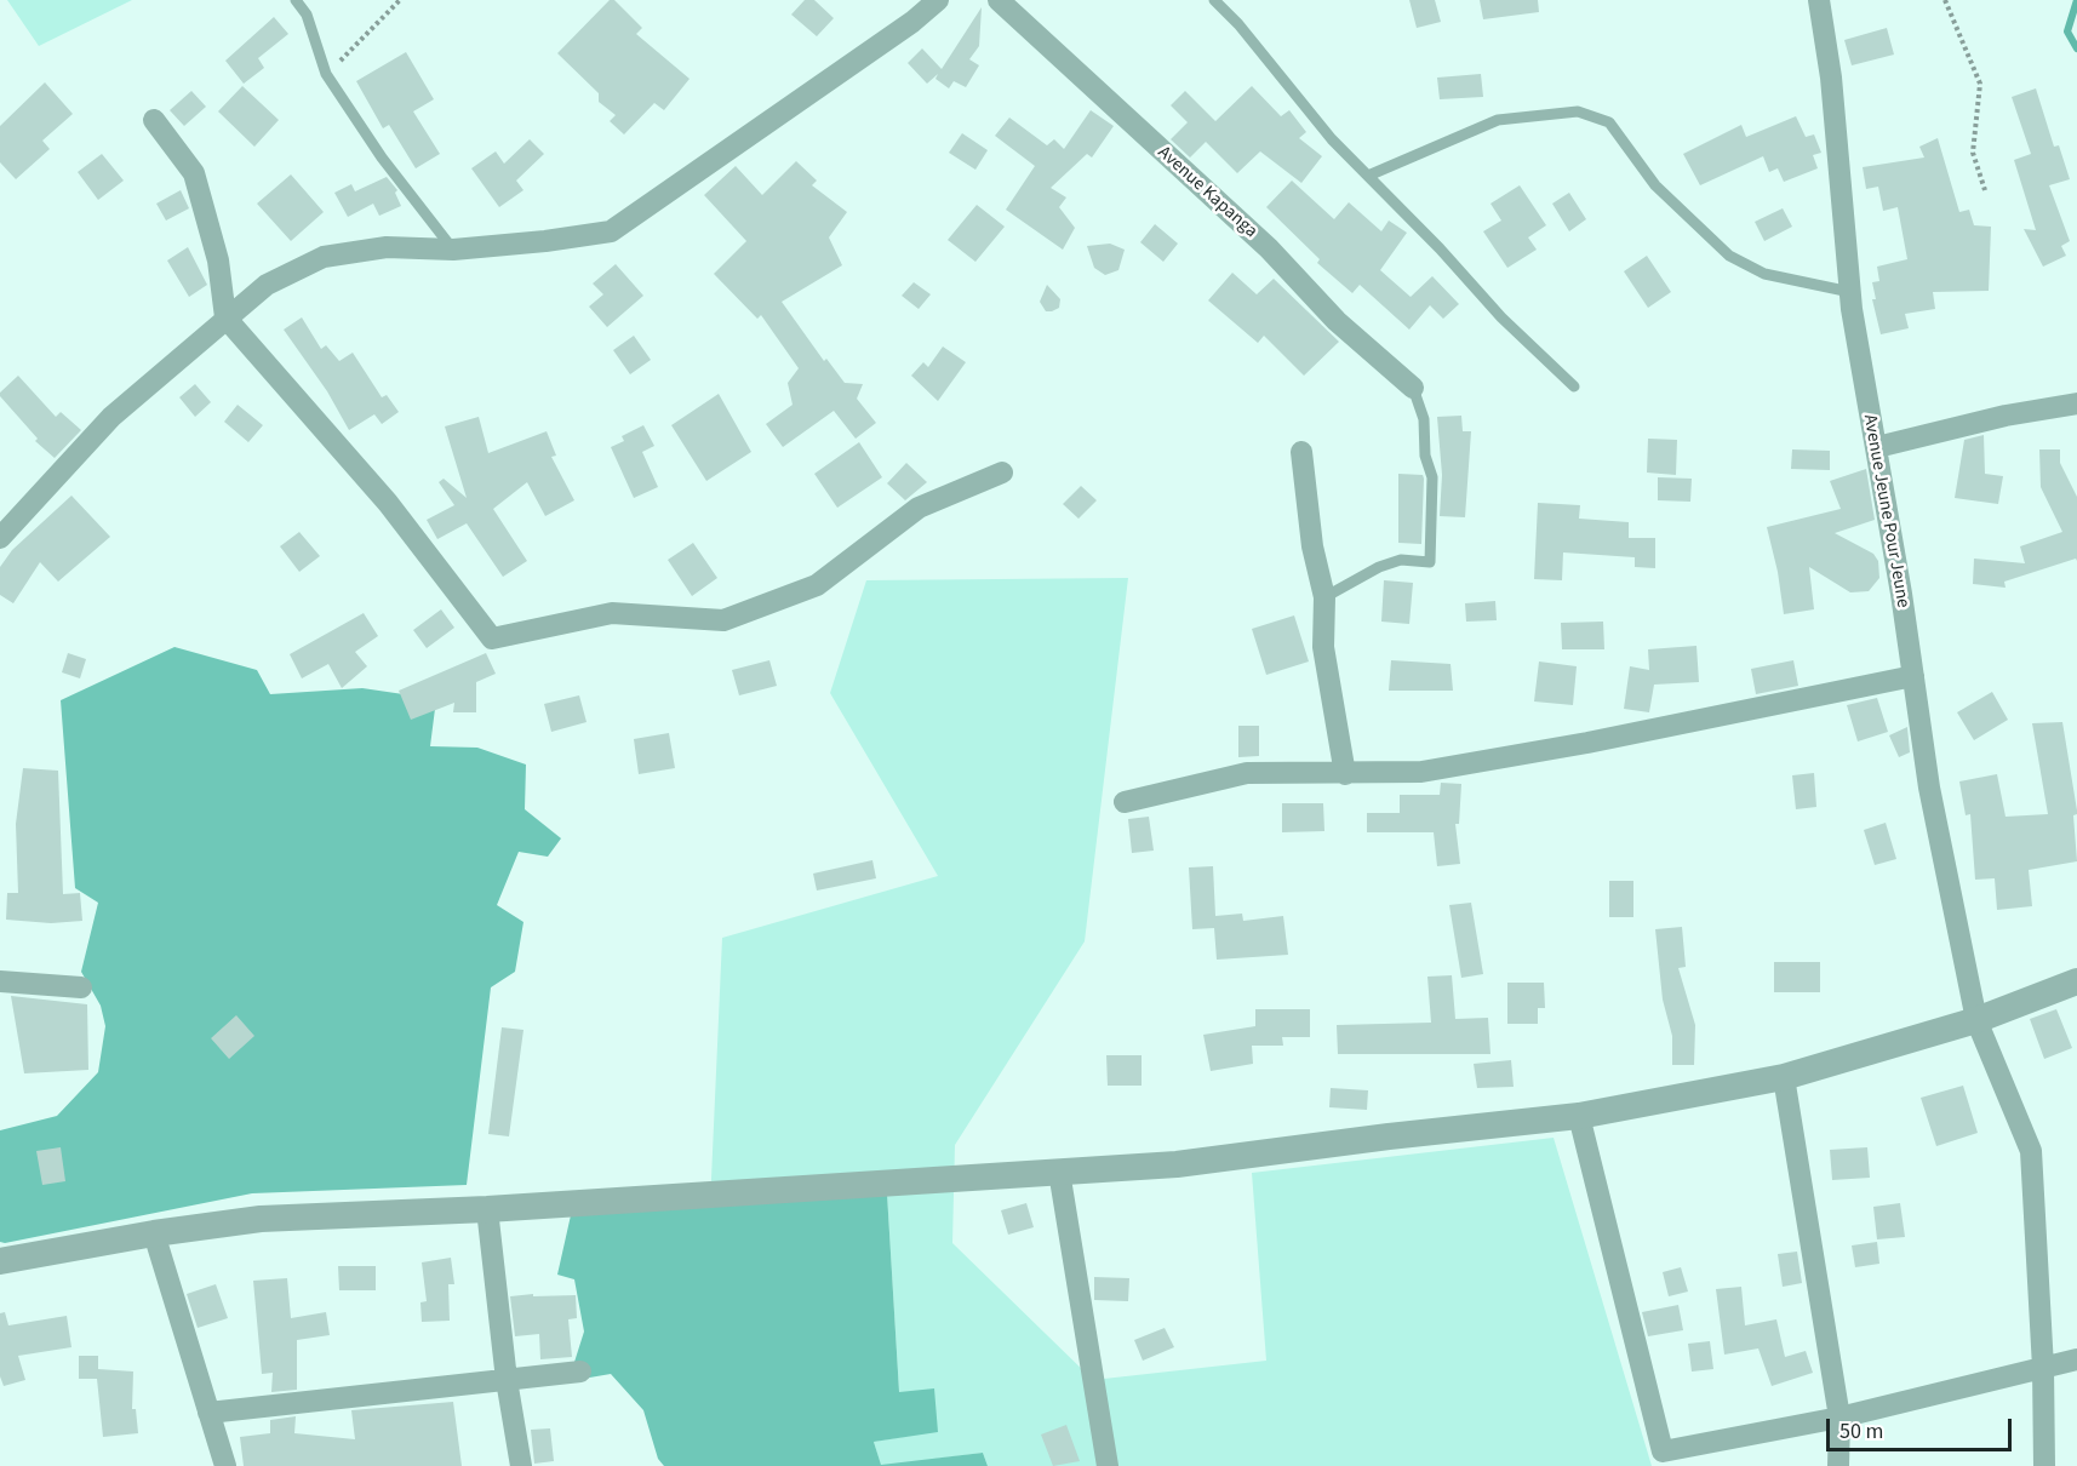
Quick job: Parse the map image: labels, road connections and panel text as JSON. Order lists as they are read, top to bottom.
{
  "streets": {
    "street": ["Avenue Kapanga", "Avenue Jeune Pour Jeune"]
  },
  "scale_bar": "50 m"
}
